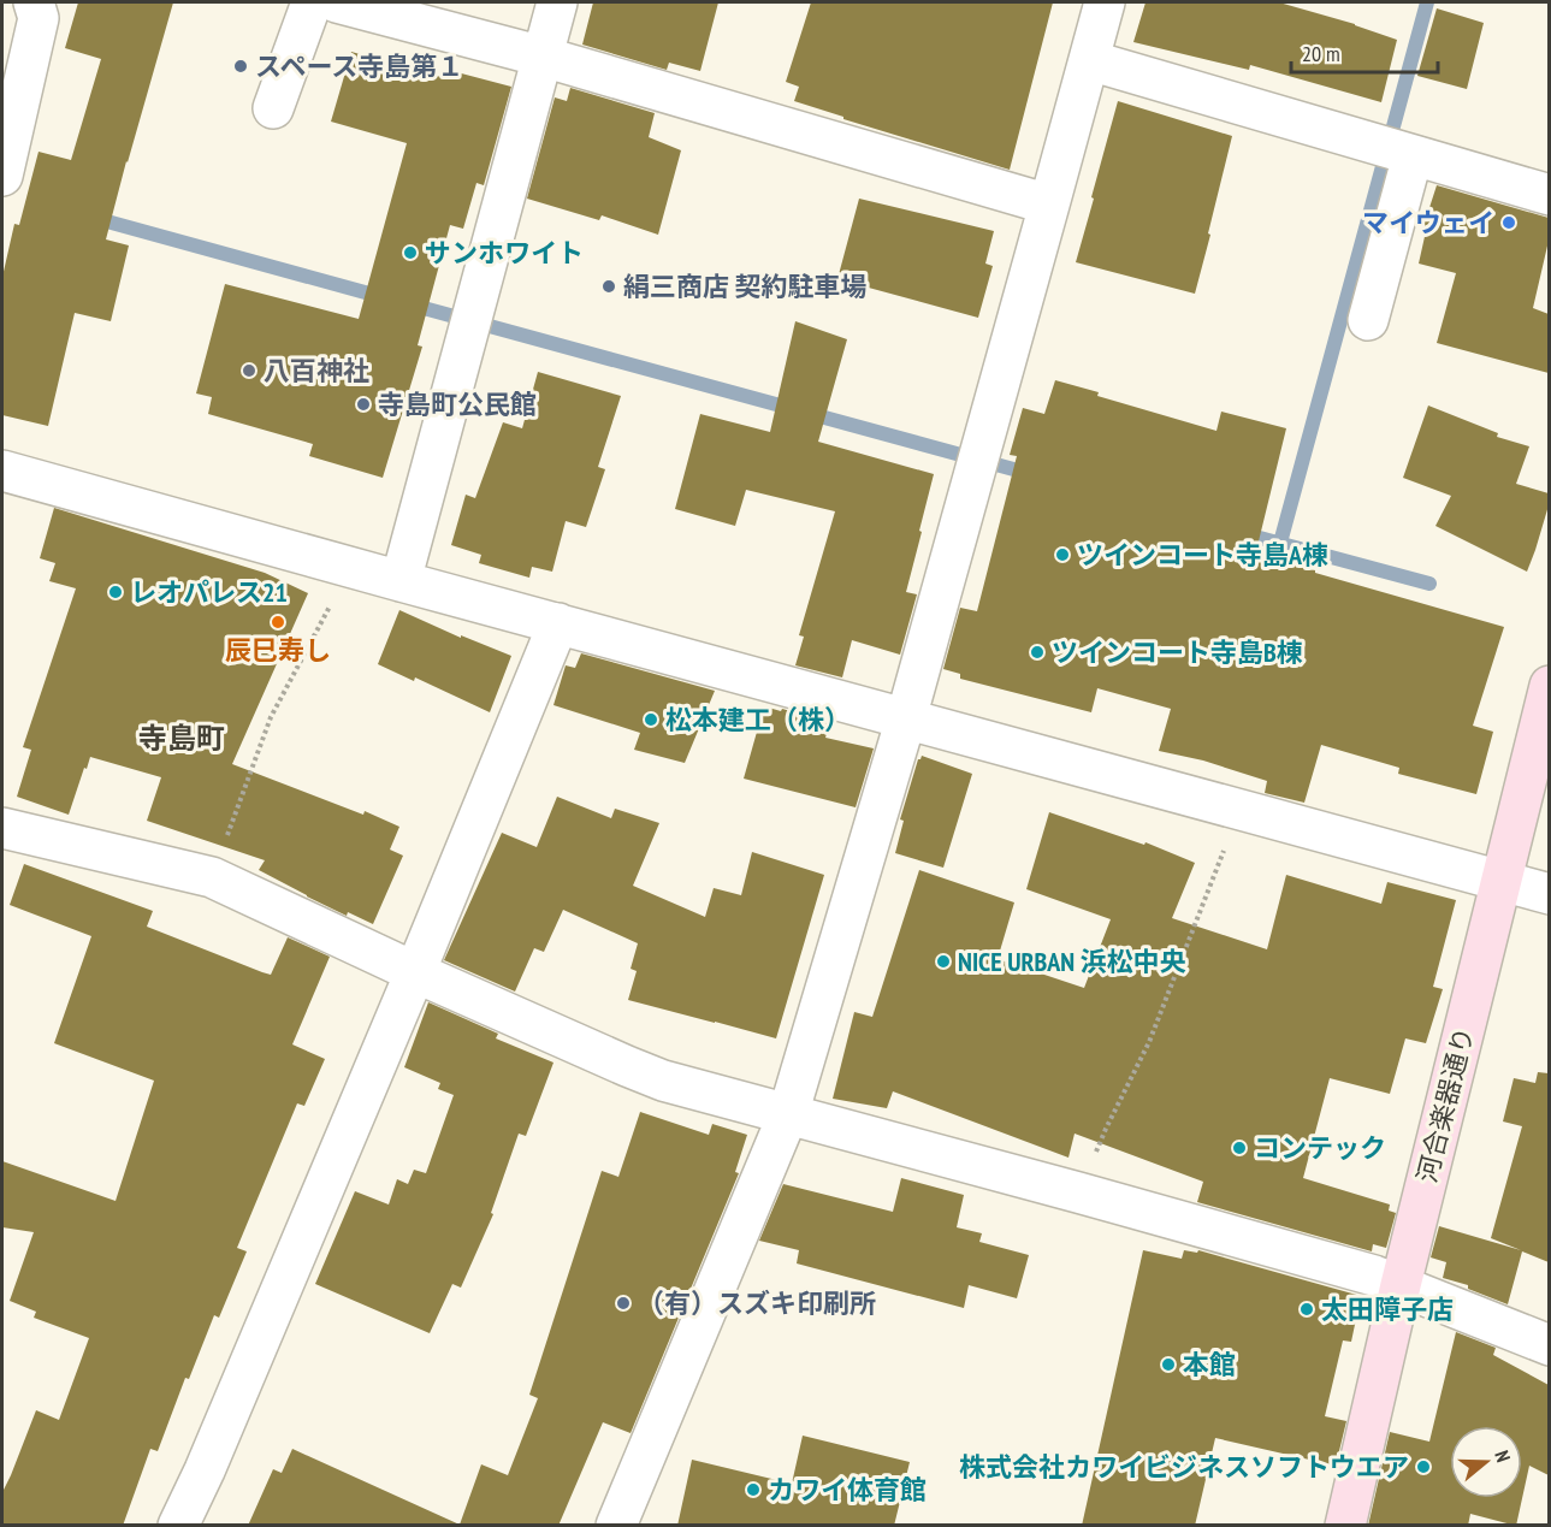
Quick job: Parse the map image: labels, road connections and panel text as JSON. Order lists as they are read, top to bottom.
{
  "streets": {
    "street": ["河合楽器通り"]
  },
  "districts": ["寺島町"],
  "places": [
    "スペース寺島第１",
    "マイウェイ",
    "サンホワイト",
    "絹三商店 契約駐車場",
    "八百神社",
    "寺島町公民館",
    "ツインコート寺島A棟",
    "レオパレス21",
    "辰巳寿し",
    "ツインコート寺島B棟",
    "松本建工（株）",
    "NICE URBAN 浜松中央",
    "コンテック",
    "（有）スズキ印刷所",
    "太田障子店",
    "本館",
    "株式会社カワイビジネスソフトウエア",
    "カワイ体育館"
  ],
  "scale_bar": "20 m",
  "north": "right"
}
